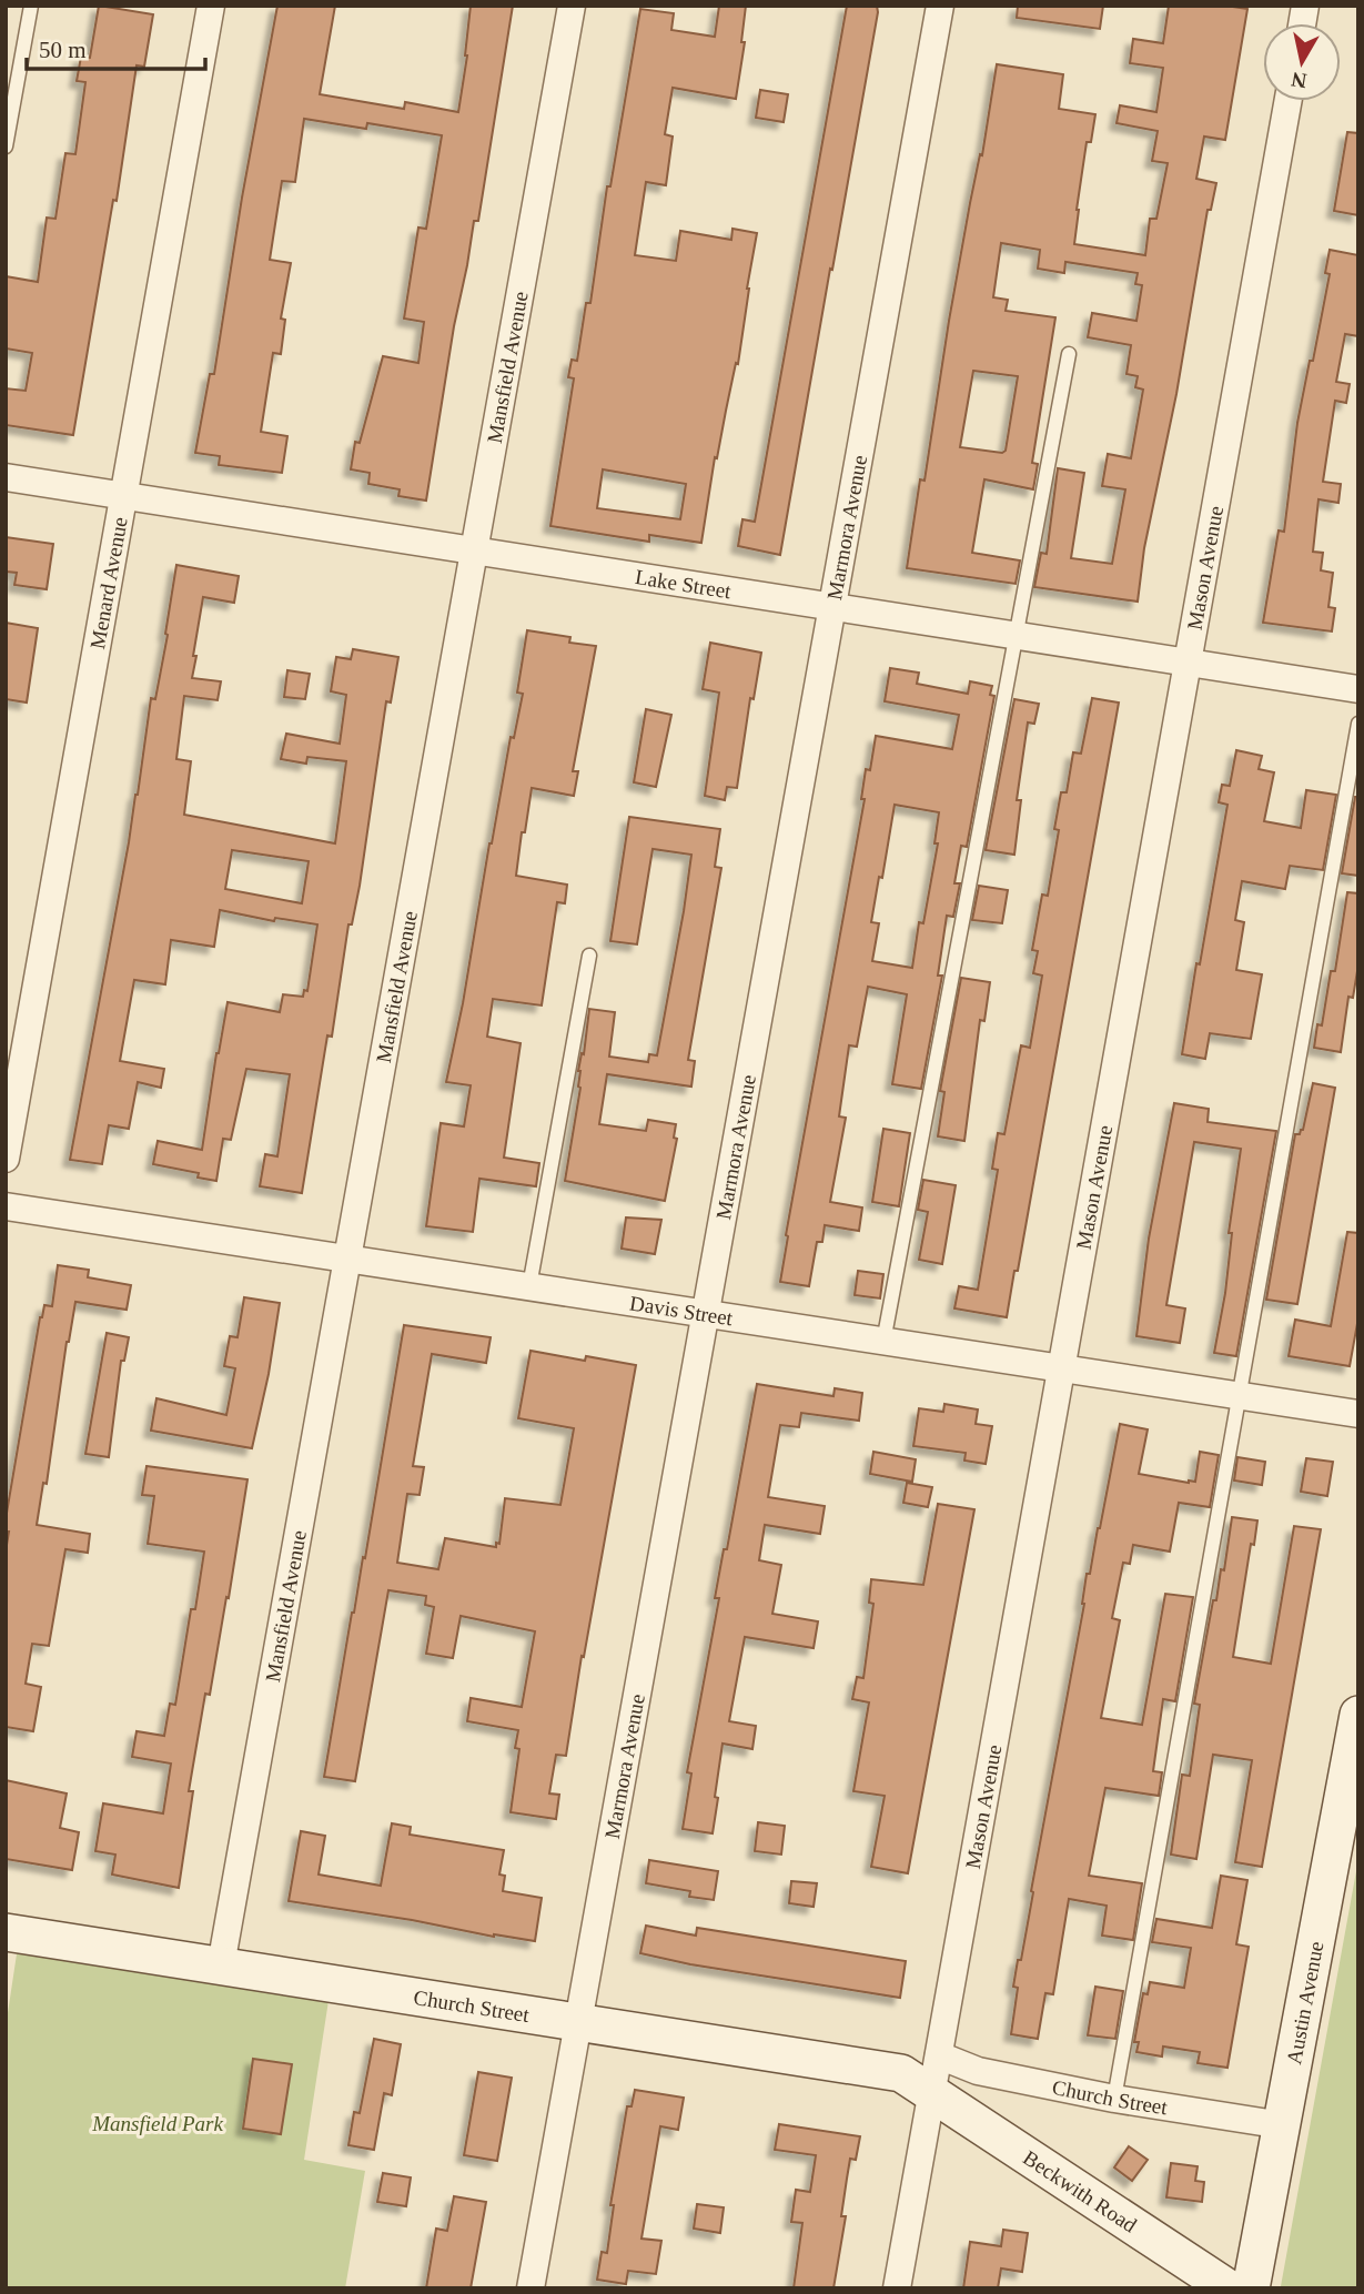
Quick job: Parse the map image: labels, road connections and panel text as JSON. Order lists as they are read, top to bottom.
{
  "streets": {
    "street": [
      "Mansfield Avenue",
      "Marmora Avenue",
      "Mason Avenue",
      "Menard Avenue",
      "Lake Street",
      "Davis Street",
      "Austin Avenue",
      "Church Street",
      "Beckwith Road"
    ]
  },
  "crossings": [
    ["Mansfield Avenue", "Lake Street"],
    ["Mansfield Avenue", "Davis Street"],
    ["Mansfield Avenue", "Church Street"],
    ["Marmora Avenue", "Lake Street"],
    ["Marmora Avenue", "Davis Street"],
    ["Marmora Avenue", "Church Street"],
    ["Mason Avenue", "Lake Street"],
    ["Mason Avenue", "Davis Street"],
    ["Mason Avenue", "Church Street"],
    ["Mason Avenue", "Beckwith Road"],
    ["Menard Avenue", "Lake Street"],
    ["Austin Avenue", "Church Street"],
    ["Church Street", "Beckwith Road"]
  ],
  "parks": ["Mansfield Park"],
  "scale_bar": "50 m",
  "north": "bottom"
}
